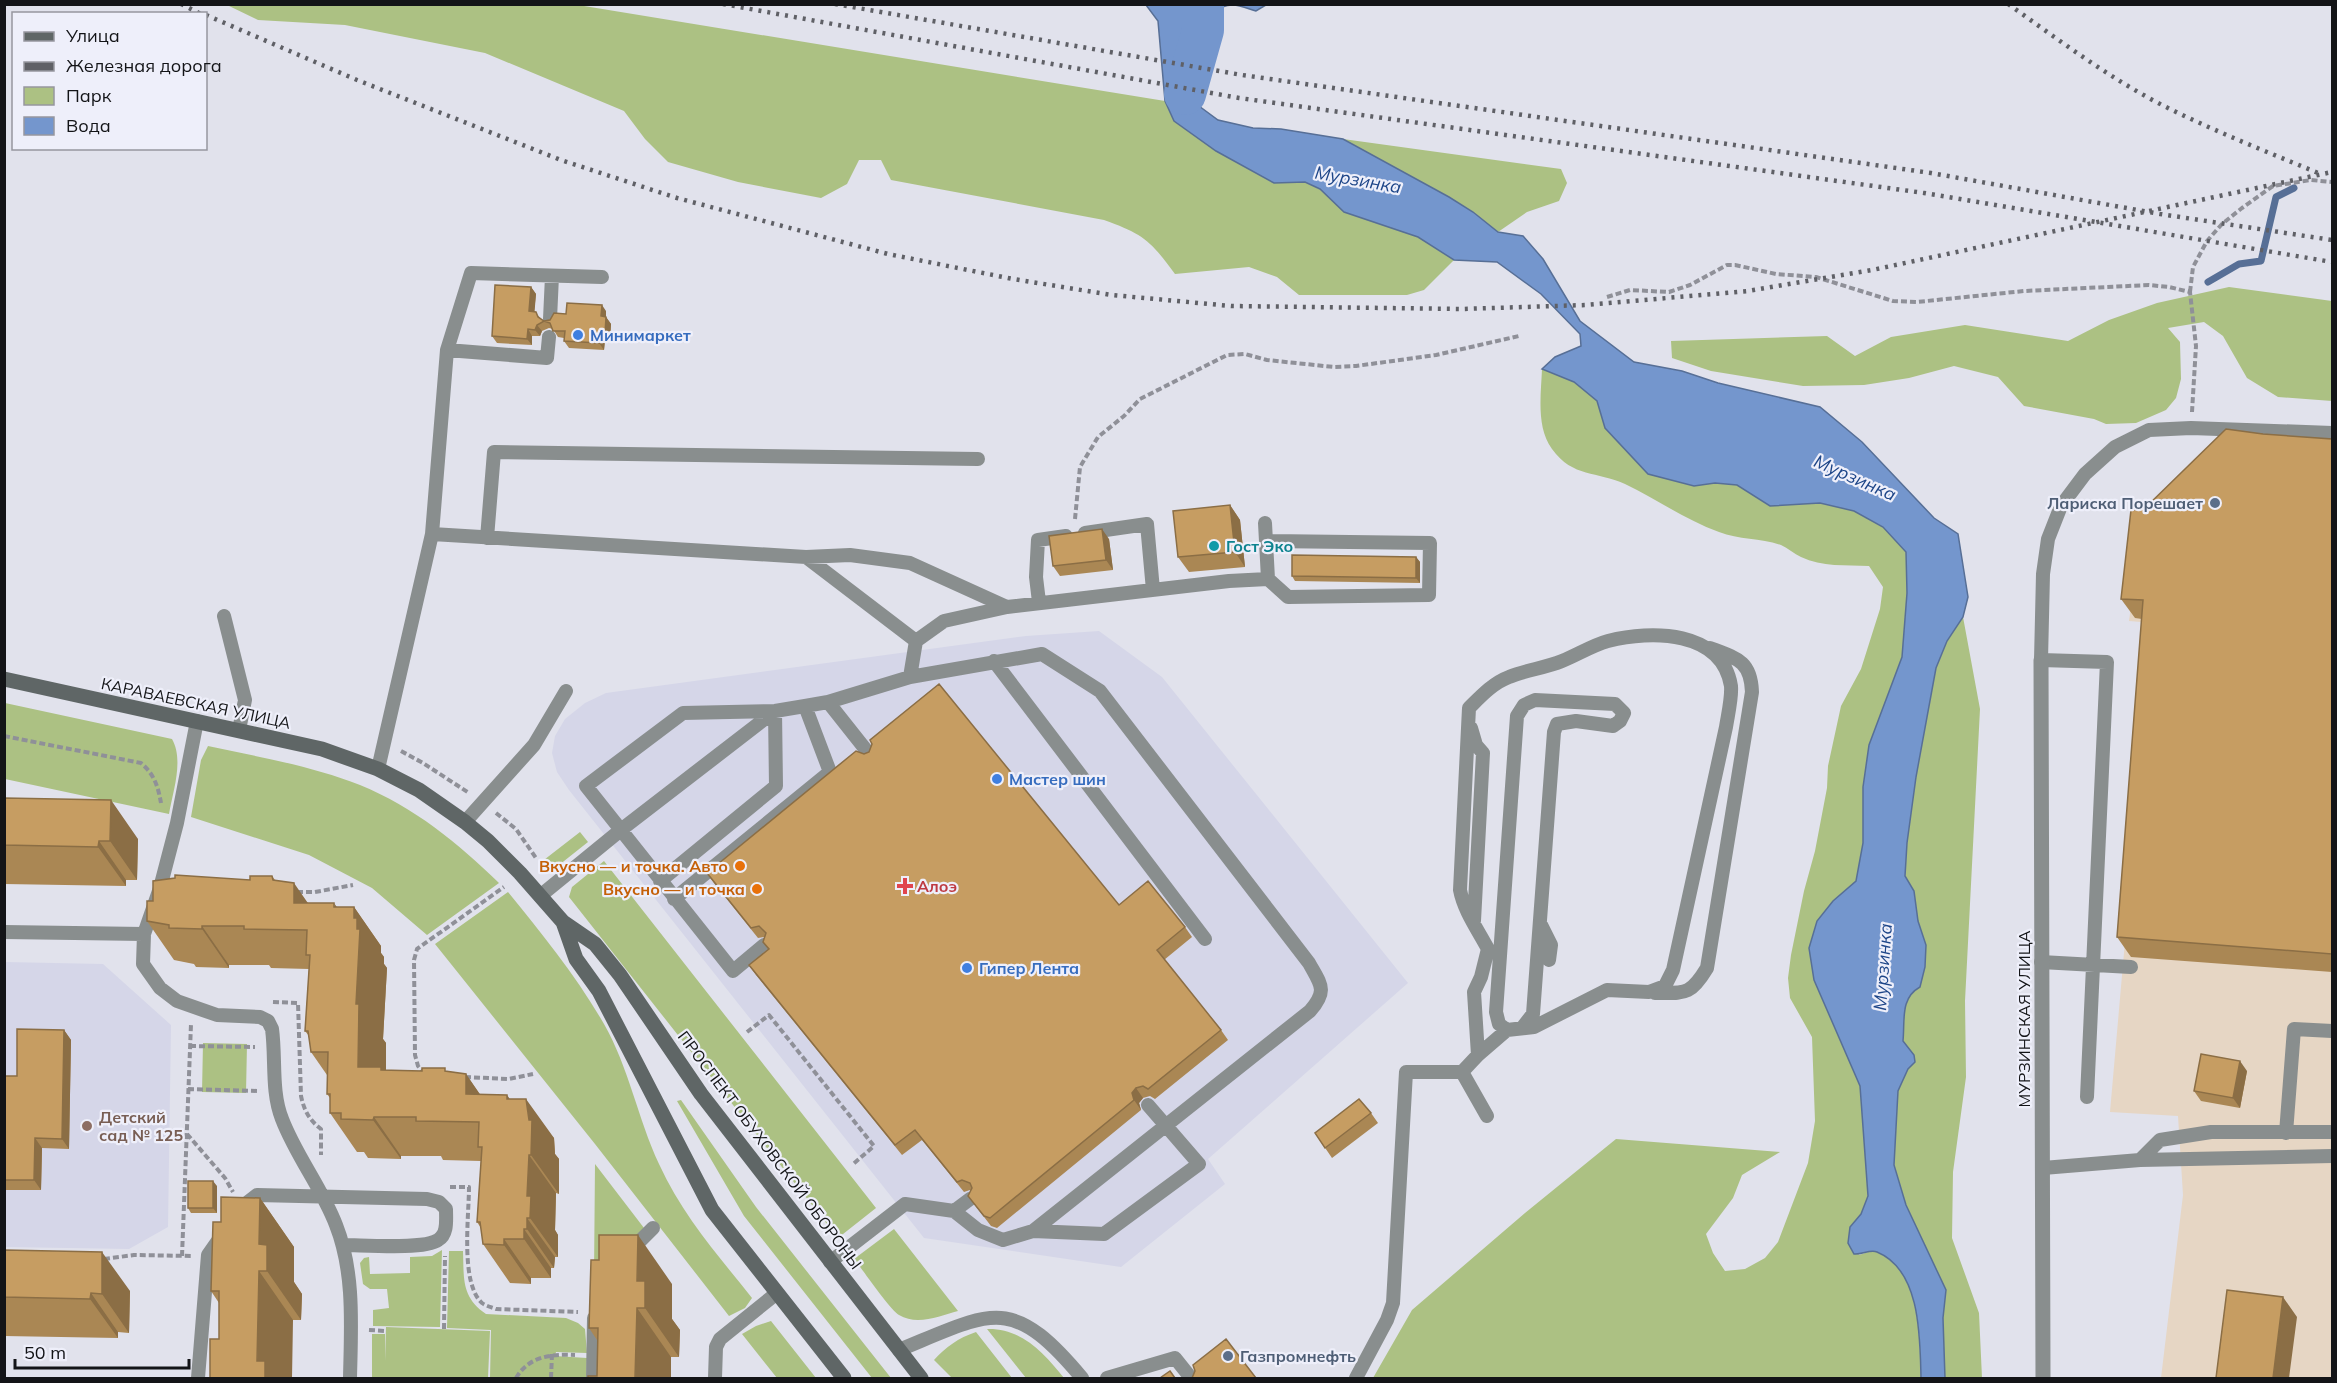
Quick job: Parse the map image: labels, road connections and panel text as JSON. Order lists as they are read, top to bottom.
{
  "streets": {
    "street": ["КАРАВАЕВСКАЯ УЛИЦА", "МУРЗИНСКАЯ УЛИЦА", "ПРОСПЕКТ ОБУХОВСКОЙ ОБОРОНЫ"]
  },
  "crossings": [
    ["КАРАВАЕВСКАЯ УЛИЦА", "ПРОСПЕКТ ОБУХОВСКОЙ ОБОРОНЫ"]
  ],
  "water": ["Мурзинка"],
  "places": {
    "other": [
      "Минимаркет",
      "Лариска Порешает",
      "Гост Эко",
      "Мастер шин",
      "Вкусно — и точка. Авто",
      "Вкусно — и точка",
      "Гипер Лента",
      "Детский сад № 125",
      "Газпромнефть"
    ],
    "health": ["Алоэ"]
  },
  "legend": [
    "Улица",
    "Железная дорога",
    "Парк",
    "Вода"
  ],
  "scale_bar": "50 m"
}
